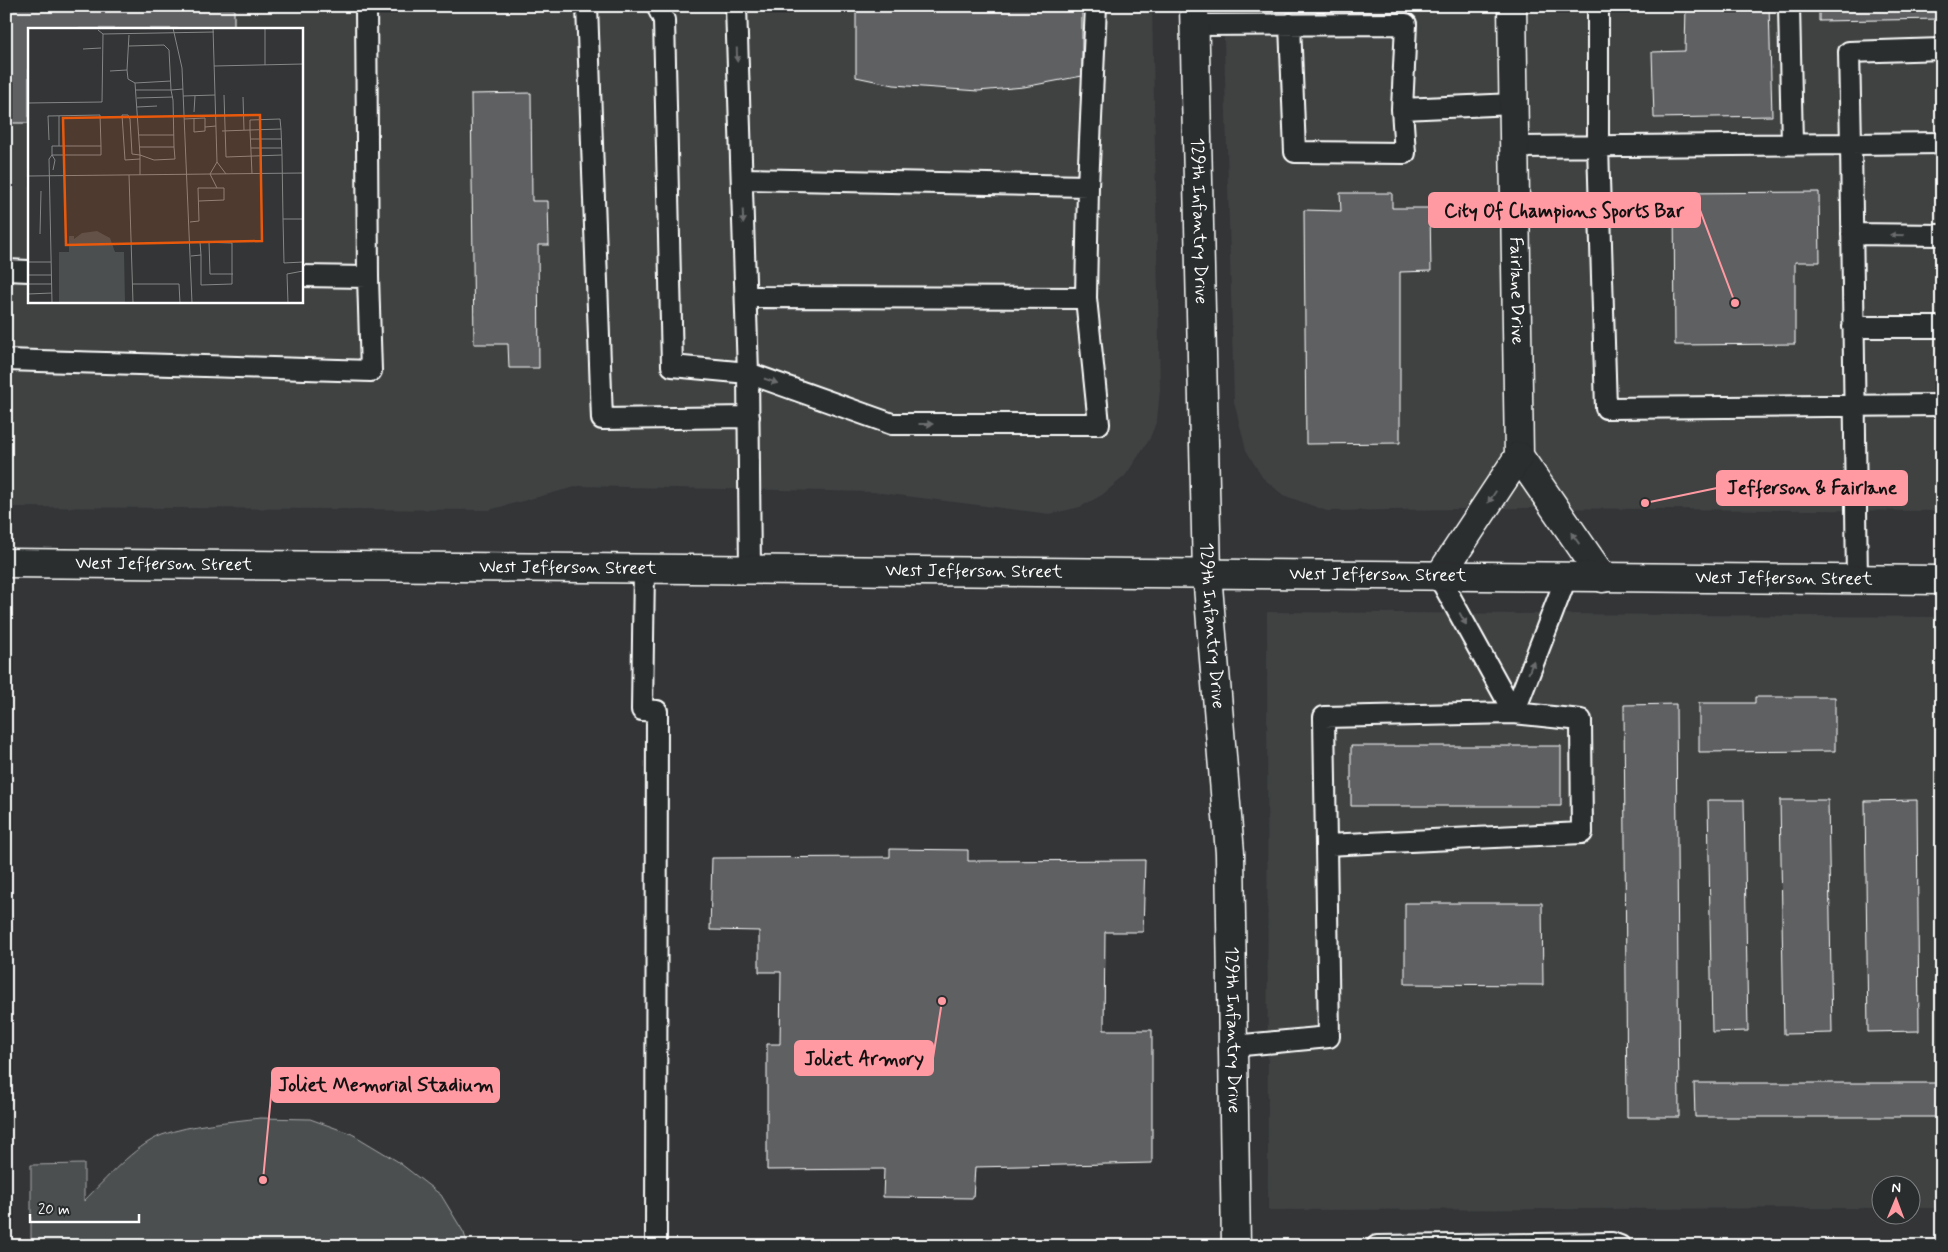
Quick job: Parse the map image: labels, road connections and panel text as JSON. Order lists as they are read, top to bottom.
{
  "streets": {
    "street": ["129th Infantry Drive", "Fairlane Drive", "West Jefferson Street"]
  },
  "crossings": [
    ["129th Infantry Drive", "West Jefferson Street"]
  ],
  "places": [
    "City Of Champions Sports Bar",
    "Jefferson & Fairlane",
    "Joliet Armory",
    "Joliet Memorial Stadium"
  ],
  "scale_bar": "20 m",
  "north": "top"
}
